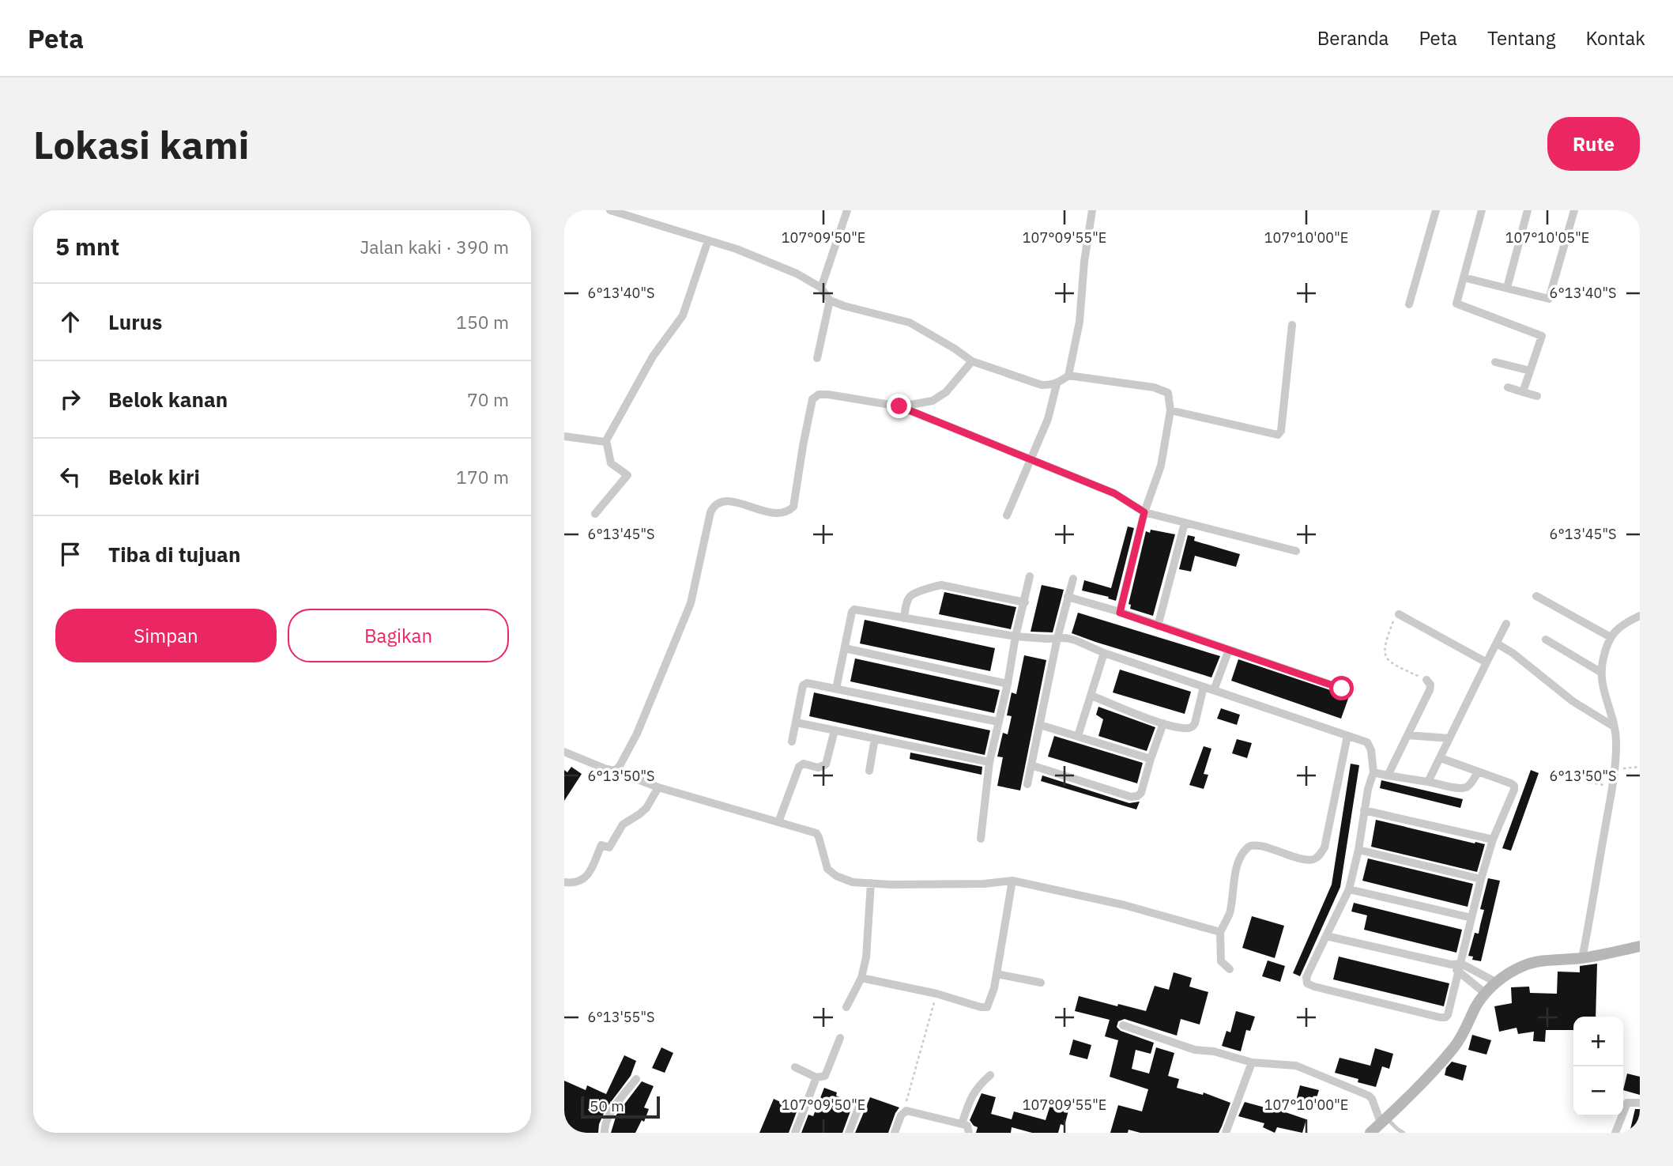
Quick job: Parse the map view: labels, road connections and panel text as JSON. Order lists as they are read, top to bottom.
{
  "scale_bar": "50 m",
  "page": {
    "header": "Peta",
    "nav": [
      "Beranda",
      "Peta",
      "Tentang",
      "Kontak"
    ],
    "buttons": [
      "Rute",
      ["Simpan", "Bagikan"]
    ],
    "title": "Lokasi kami",
    "heading": ["5 mnt", "Jalan kaki · 390 m"],
    "list": [
      ["Lurus", "150 m"],
      ["Belok kanan", "70 m"],
      ["Belok kiri", "170 m"],
      "Tiba di tujuan"
    ],
    "map_buttons": ["+", "−"],
    "scale": "50 m"
  },
  "coordinates": [
    "107°09'50\"E",
    "107°09'55\"E",
    "107°10'00\"E",
    "107°10'05\"E",
    "6°13'40\"S",
    "6°13'45\"S",
    "6°13'50\"S",
    "6°13'55\"S"
  ]
}
